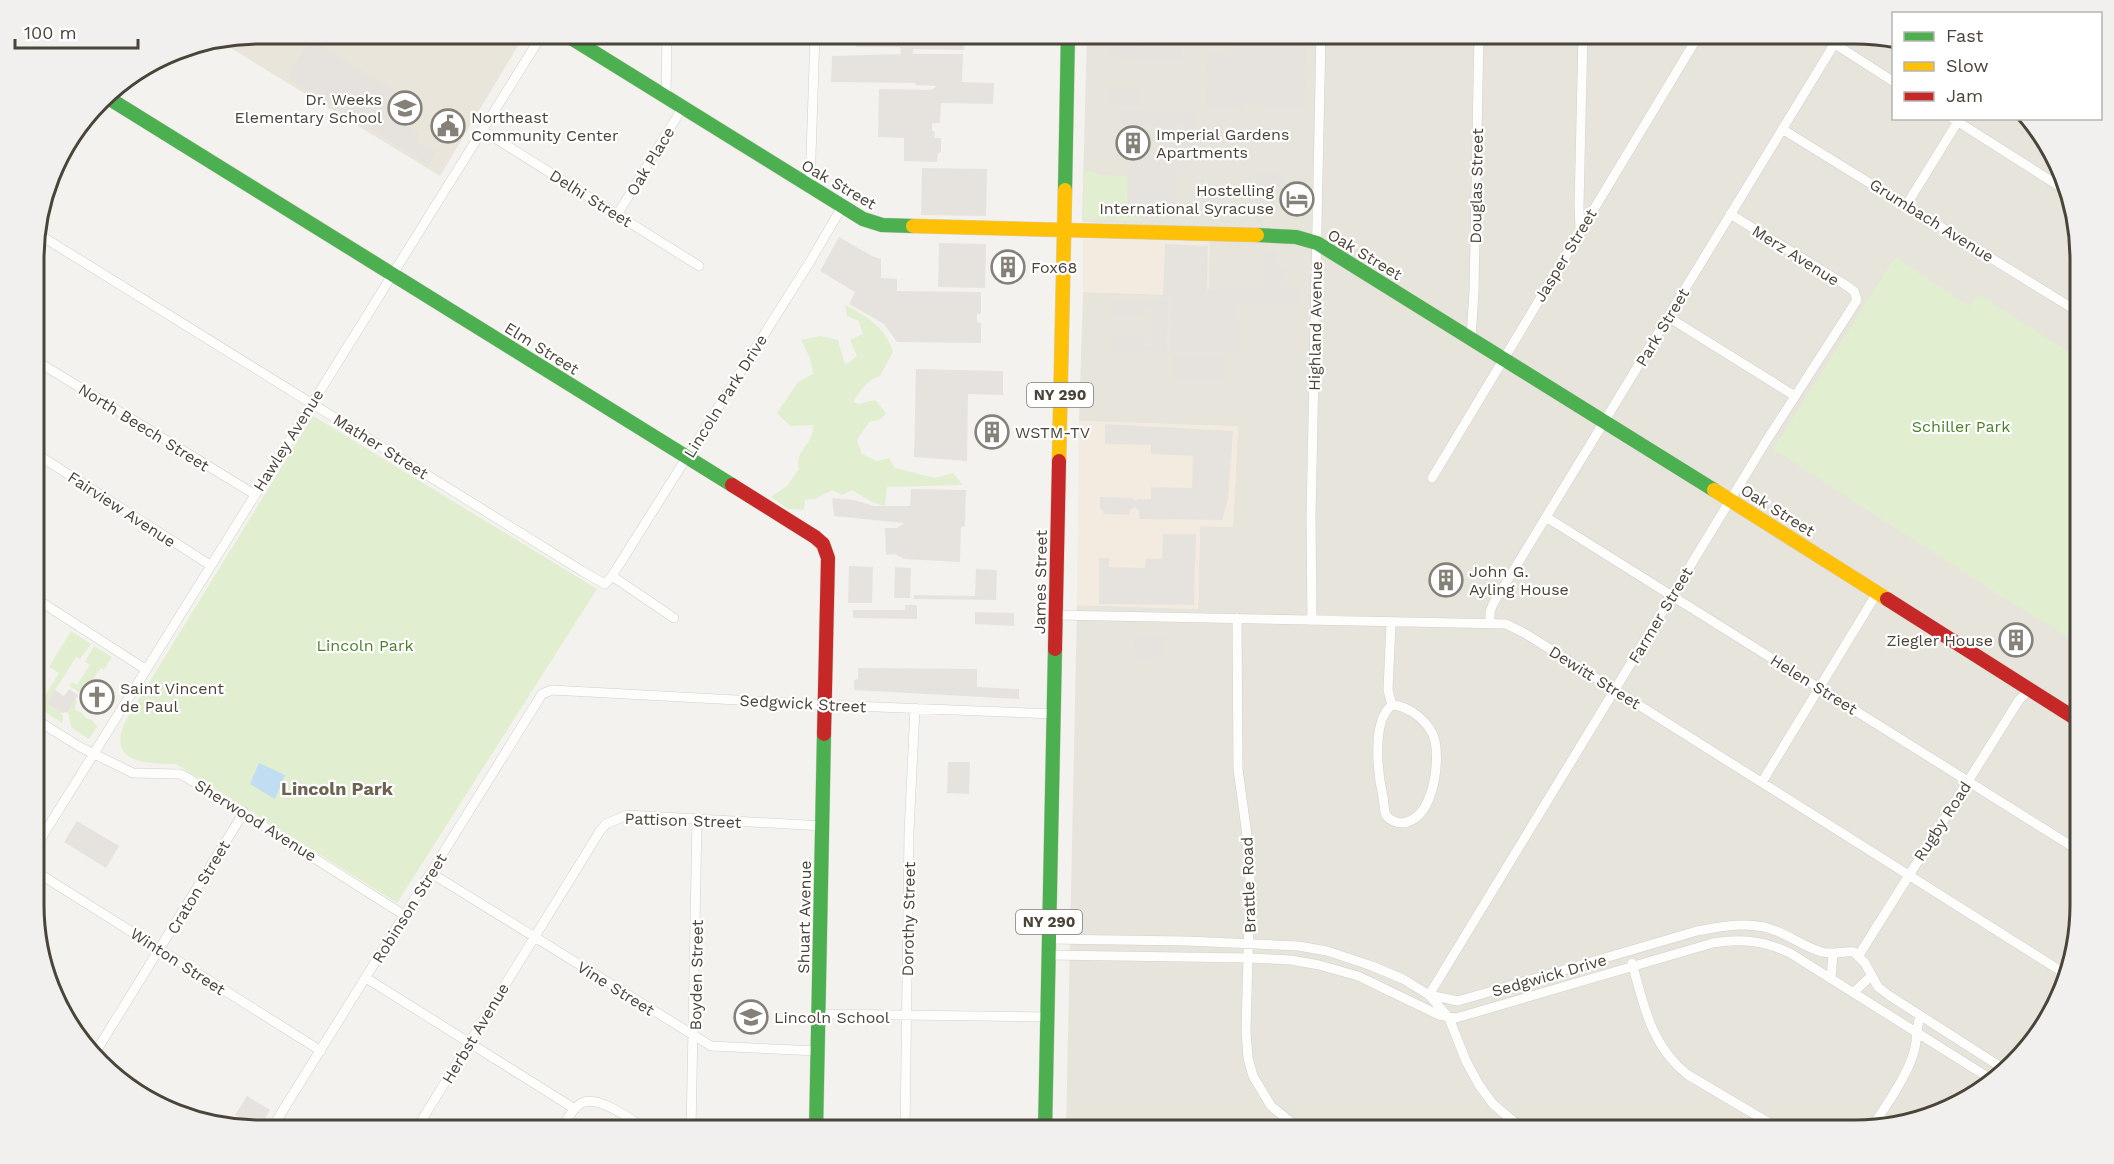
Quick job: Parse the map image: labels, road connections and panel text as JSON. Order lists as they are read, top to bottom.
{
  "streets": {
    "street": [
      "Oak Place",
      "Oak Street",
      "Douglas Street",
      "Delhi Street",
      "Grumbach Avenue",
      "Jasper Street",
      "Merz Avenue",
      "Highland Avenue",
      "Park Street",
      "Elm Street",
      "NY 290",
      "Lincoln Park Drive",
      "North Beech Street",
      "Hawley Avenue",
      "Mather Street",
      "Fairview Avenue",
      "James Street",
      "Farmer Street",
      "Dewitt Street",
      "Helen Street",
      "Sedgwick Street",
      "Sherwood Avenue",
      "Pattison Street",
      "Rugby Road",
      "Brattle Road",
      "Craton Street",
      "Robinson Street",
      "Shuart Avenue",
      "Dorothy Street",
      "Winton Street",
      "Boyden Street",
      "Sedgwick Drive",
      "Vine Street",
      "Herbst Avenue"
    ]
  },
  "crossings": [
    ["Oak Place", "Oak Street"],
    ["Oak Place", "Delhi Street"],
    ["Oak Street", "Douglas Street"],
    ["Oak Street", "Jasper Street"],
    ["Oak Street", "Highland Avenue"],
    ["Oak Street", "Park Street"],
    ["Oak Street", "Lincoln Park Drive"],
    ["Oak Street", "James Street"],
    ["Oak Street", "Farmer Street"],
    ["Oak Street", "Rugby Road"],
    ["Delhi Street", "Hawley Avenue"],
    ["Grumbach Avenue", "Park Street"],
    ["Merz Avenue", "Park Street"],
    ["Merz Avenue", "Farmer Street"],
    ["Highland Avenue", "Dewitt Street"],
    ["Park Street", "Dewitt Street"],
    ["Park Street", "Helen Street"],
    ["Elm Street", "Lincoln Park Drive"],
    ["Elm Street", "Hawley Avenue"],
    ["Elm Street", "Sedgwick Street"],
    ["Elm Street", "Shuart Avenue"],
    ["Lincoln Park Drive", "Mather Street"],
    ["North Beech Street", "Hawley Avenue"],
    ["Hawley Avenue", "Mather Street"],
    ["Hawley Avenue", "Fairview Avenue"],
    ["Hawley Avenue", "Sherwood Avenue"],
    ["James Street", "Dewitt Street"],
    ["James Street", "Sedgwick Street"],
    ["James Street", "Sedgwick Drive"],
    ["Farmer Street", "Dewitt Street"],
    ["Farmer Street", "Helen Street"],
    ["Farmer Street", "Sedgwick Drive"],
    ["Dewitt Street", "Rugby Road"],
    ["Dewitt Street", "Brattle Road"],
    ["Helen Street", "Rugby Road"],
    ["Sedgwick Street", "Robinson Street"],
    ["Sedgwick Street", "Shuart Avenue"],
    ["Sedgwick Street", "Dorothy Street"],
    ["Sherwood Avenue", "Craton Street"],
    ["Sherwood Avenue", "Robinson Street"],
    ["Pattison Street", "Shuart Avenue"],
    ["Pattison Street", "Boyden Street"],
    ["Pattison Street", "Vine Street"],
    ["Pattison Street", "Herbst Avenue"],
    ["Rugby Road", "Sedgwick Drive"],
    ["Brattle Road", "Sedgwick Drive"],
    ["Craton Street", "Winton Street"],
    ["Robinson Street", "Winton Street"],
    ["Robinson Street", "Vine Street"],
    ["Shuart Avenue", "Vine Street"],
    ["Boyden Street", "Vine Street"],
    ["Vine Street", "Herbst Avenue"]
  ],
  "districts": ["Lincoln Park"],
  "parks": ["Schiller Park", "Lincoln Park"],
  "places": {
    "school or university": ["Dr. Weeks Elementary School", "Lincoln School"],
    "public building": ["Northeast Community Center"],
    "building": [
      "Imperial Gardens Apartments",
      "Fox68",
      "WSTM-TV",
      "John G. Ayling House",
      "Ziegler House"
    ],
    "hotel": ["Hostelling International Syracuse"],
    "church": ["Saint Vincent de Paul"]
  },
  "legend": ["Fast", "Slow", "Jam"],
  "scale_bar": "100 m"
}
